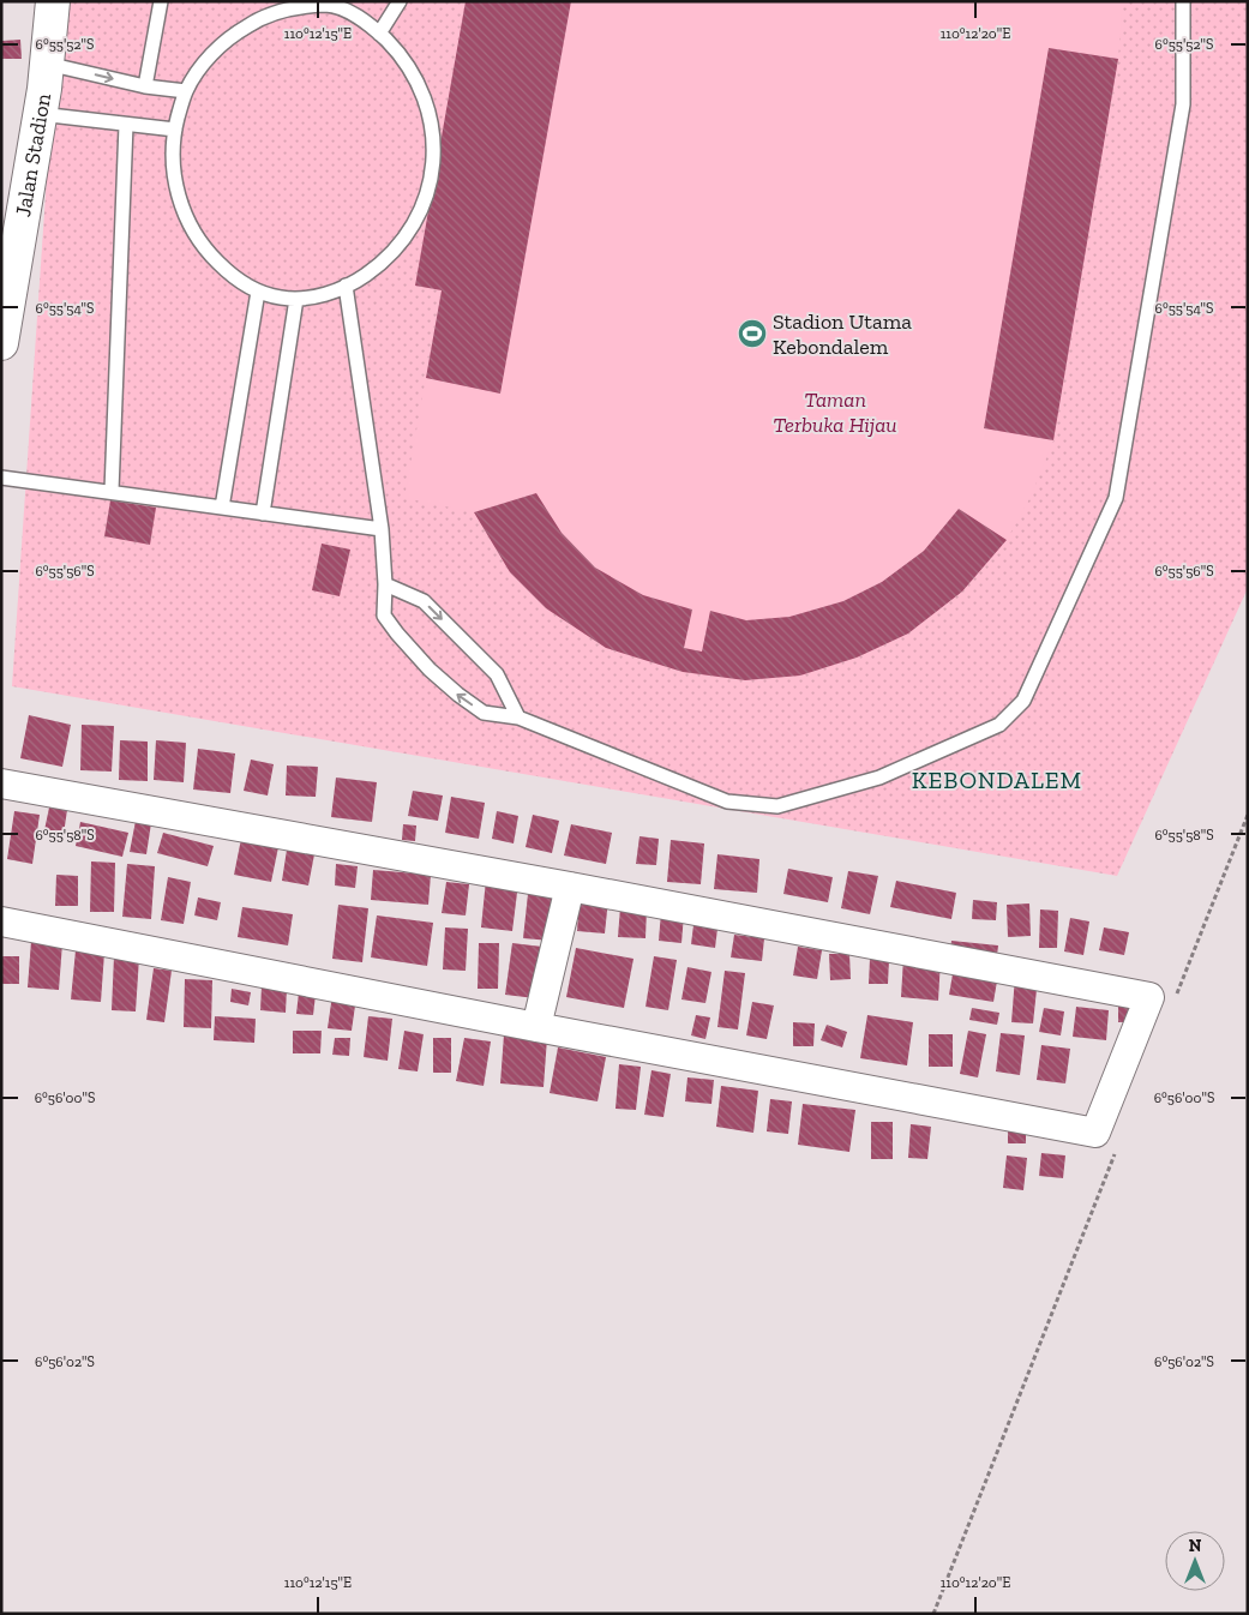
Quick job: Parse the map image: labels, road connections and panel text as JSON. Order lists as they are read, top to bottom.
{
  "streets": {
    "street": ["Jalan Stadion"]
  },
  "districts": ["KEBONDALEM"],
  "parks": ["Taman Terbuka Hijau"],
  "places": {
    "sports": ["Stadion Utama Kebondalem"]
  },
  "north": "top",
  "coordinates": [
    "110°12'15\"E",
    "110°12'20\"E",
    "6°55'52\"S",
    "6°55'54\"S",
    "6°55'56\"S",
    "6°55'58\"S",
    "6°56'00\"S",
    "6°56'02\"S"
  ]
}
